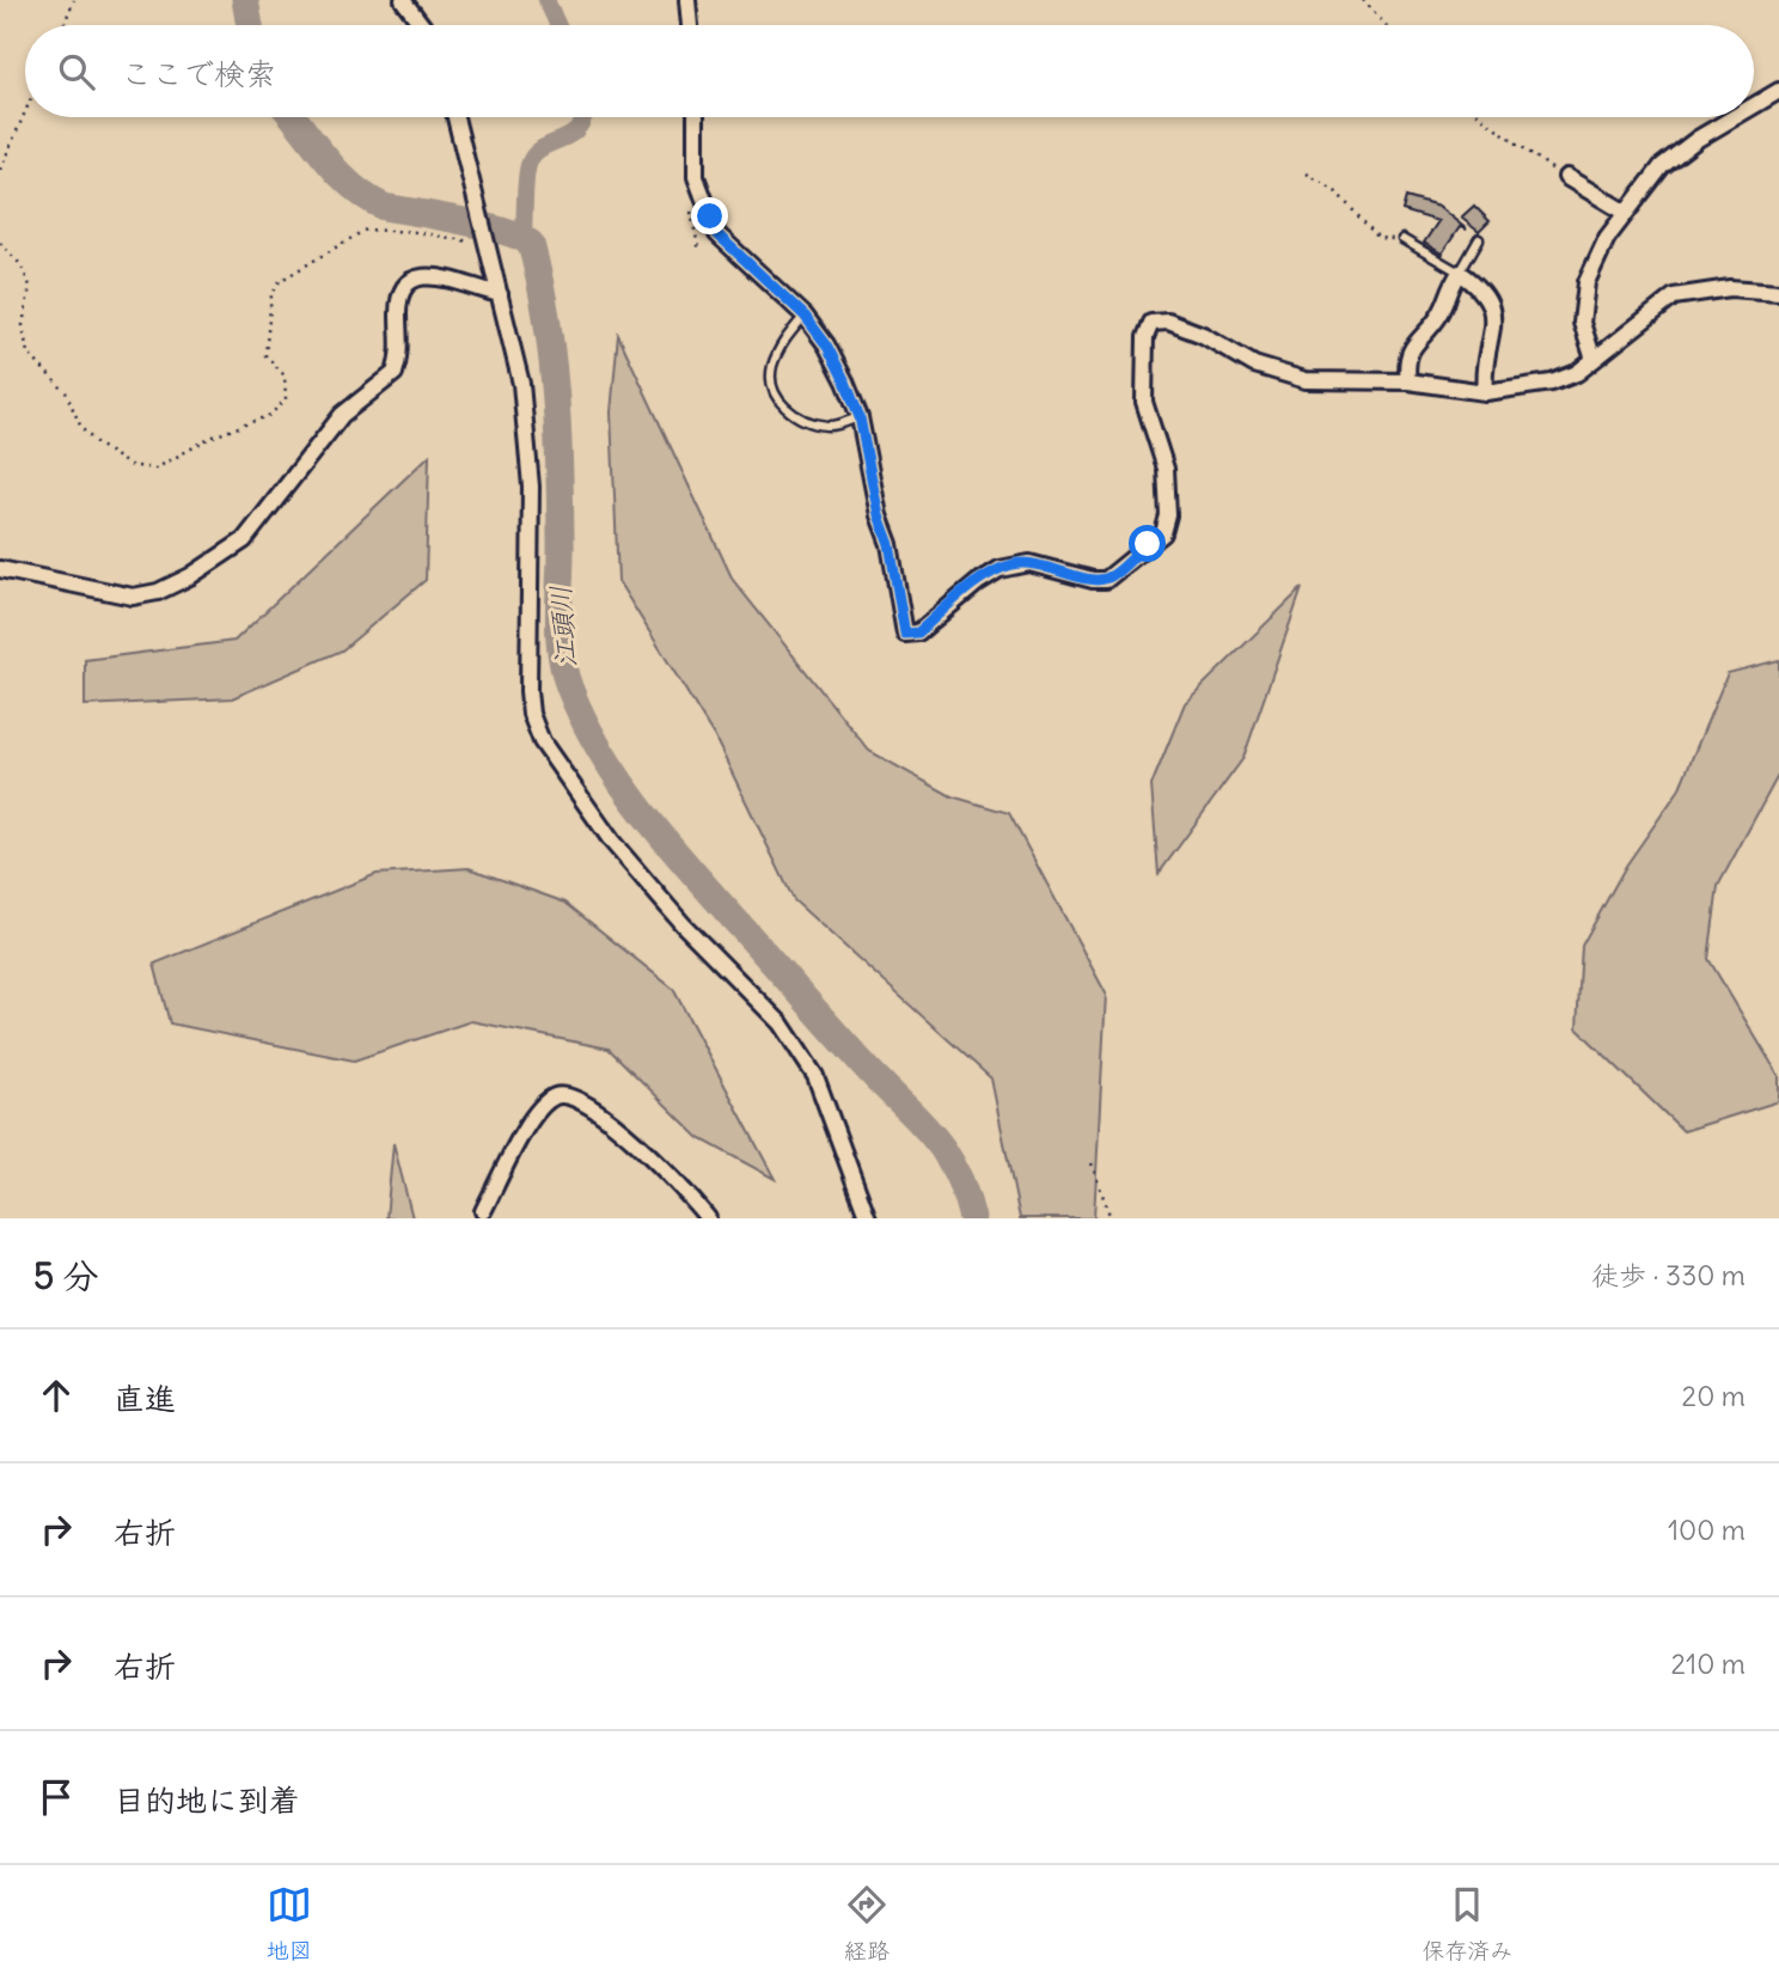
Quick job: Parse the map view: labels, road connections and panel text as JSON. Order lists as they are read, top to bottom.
{
  "water": ["江頭川"],
  "page": {
    "search": "ここで検索",
    "heading": ["5 分", "徒歩 · 330 m"],
    "list": [
      ["直進", "20 m"],
      ["右折", "100 m"],
      ["右折", "210 m"],
      "目的地に到着"
    ],
    "nav": ["地図", "経路", "保存済み"]
  }
}
